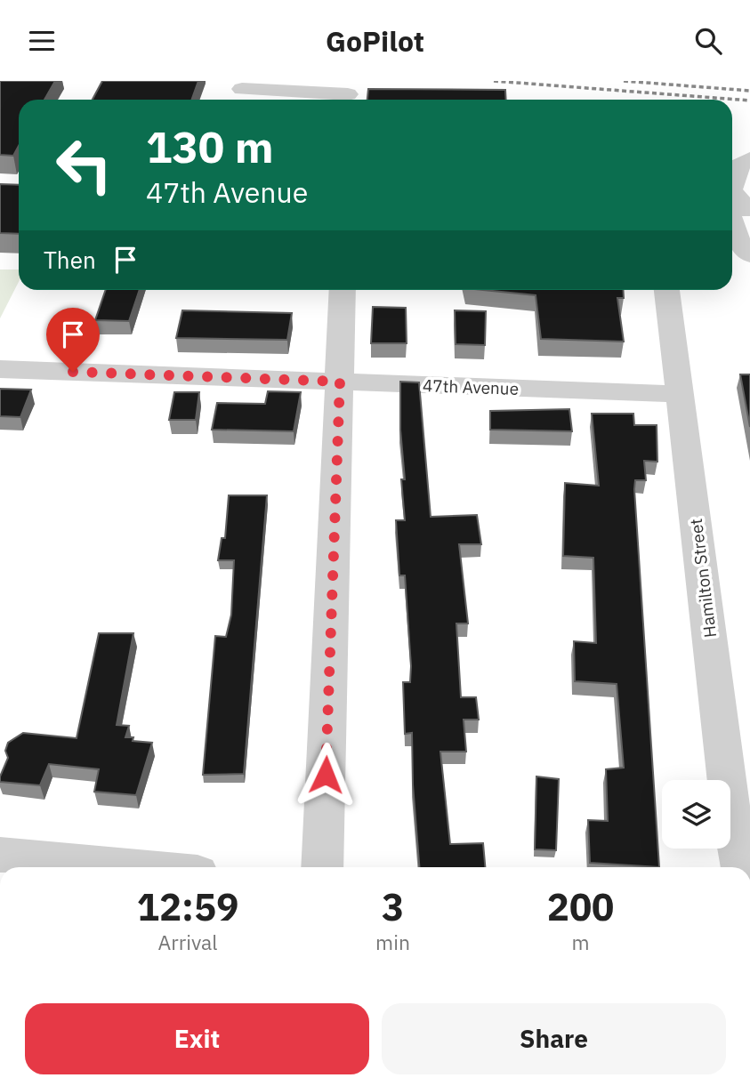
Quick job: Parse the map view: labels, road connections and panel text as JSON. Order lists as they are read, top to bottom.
{
  "streets": {
    "street": ["47th Avenue", "Hamilton Street"]
  },
  "crossings": [
    ["47th Avenue", "Hamilton Street"]
  ],
  "page": {
    "header": "GoPilot",
    "turn": ["130 m", "47th Avenue"],
    "then": "Then",
    "eta": [
      "12:59",
      "Arrival",
      "3",
      "min",
      "200",
      "m"
    ],
    "buttons": ["Exit", "Share"]
  }
}
